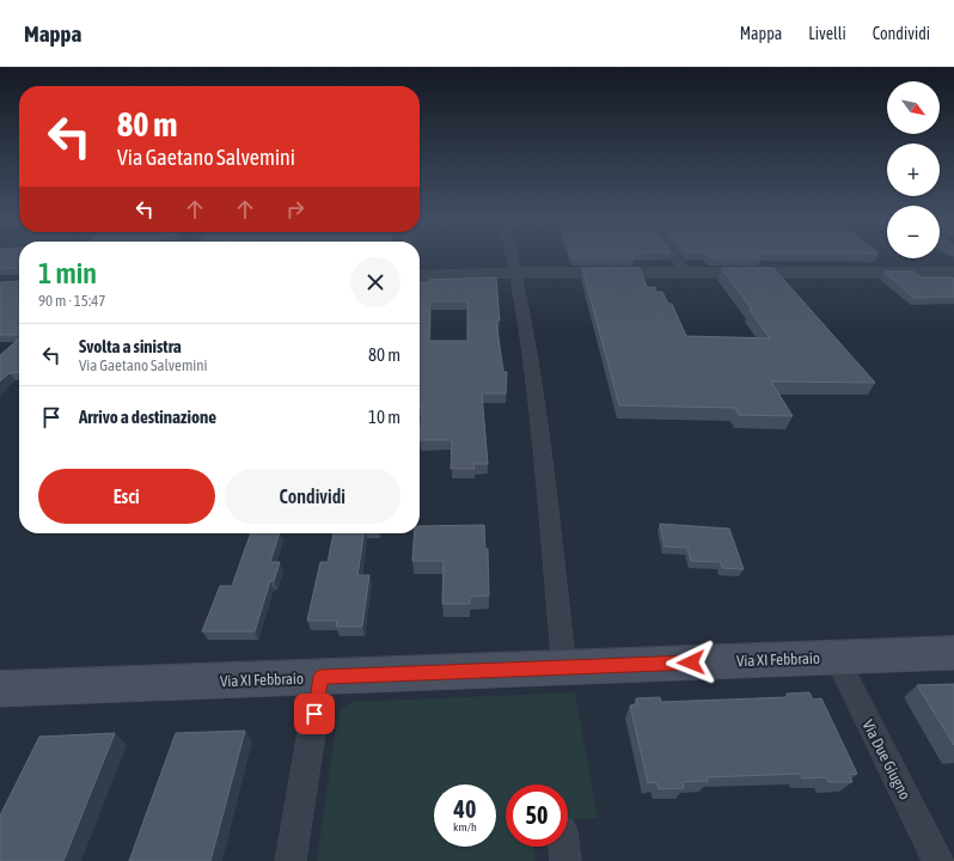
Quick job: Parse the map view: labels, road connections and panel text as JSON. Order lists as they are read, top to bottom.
{
  "streets": {
    "main road": ["Via XI Febbraio"],
    "street": ["Via Due Giugno"]
  },
  "crossings": [
    ["Via XI Febbraio", "Via Due Giugno"]
  ],
  "north": "bottom right",
  "page": {
    "header": "Mappa",
    "nav": ["Mappa", "Livelli", "Condividi"],
    "map_buttons": ["+", "−"],
    "turn": ["80 m", "Via Gaetano Salvemini"],
    "heading": ["1 min", "90 m · 15:47"],
    "list": [
      {
        "name": "Svolta a sinistra",
        "note": "Via Gaetano Salvemini",
        "value": "80 m"
      },
      {
        "name": "Arrivo a destinazione",
        "value": "10 m"
      }
    ],
    "buttons": ["Esci", "Condividi"],
    "speed": "40 km/h",
    "limit": "50"
  }
}
